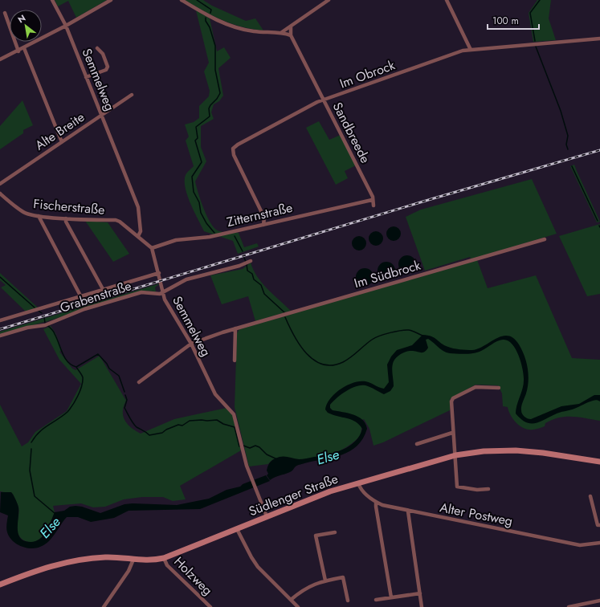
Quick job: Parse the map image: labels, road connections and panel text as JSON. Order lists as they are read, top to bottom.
{
  "streets": {
    "main road": ["Südlenger Straße"],
    "street": [
      "Im Obrock",
      "Semmelweg",
      "Alte Breite",
      "Sandbreede",
      "Fischerstraße",
      "Zitternstraße",
      "Im Südbrock",
      "Grabenstraße",
      "Alter Postweg",
      "Holzweg"
    ]
  },
  "crossings": [
    ["Im Obrock", "Sandbreede"],
    ["Im Obrock", "Zitternstraße"],
    ["Semmelweg", "Alte Breite"],
    ["Semmelweg", "Fischerstraße"],
    ["Semmelweg", "Zitternstraße"],
    ["Semmelweg", "Im Südbrock"],
    ["Semmelweg", "Grabenstraße"],
    ["Semmelweg", "Südlenger Straße"],
    ["Sandbreede", "Zitternstraße"],
    ["Südlenger Straße", "Alter Postweg"],
    ["Südlenger Straße", "Holzweg"]
  ],
  "water": ["Else"],
  "scale_bar": "100 m",
  "north": "top left"
}
